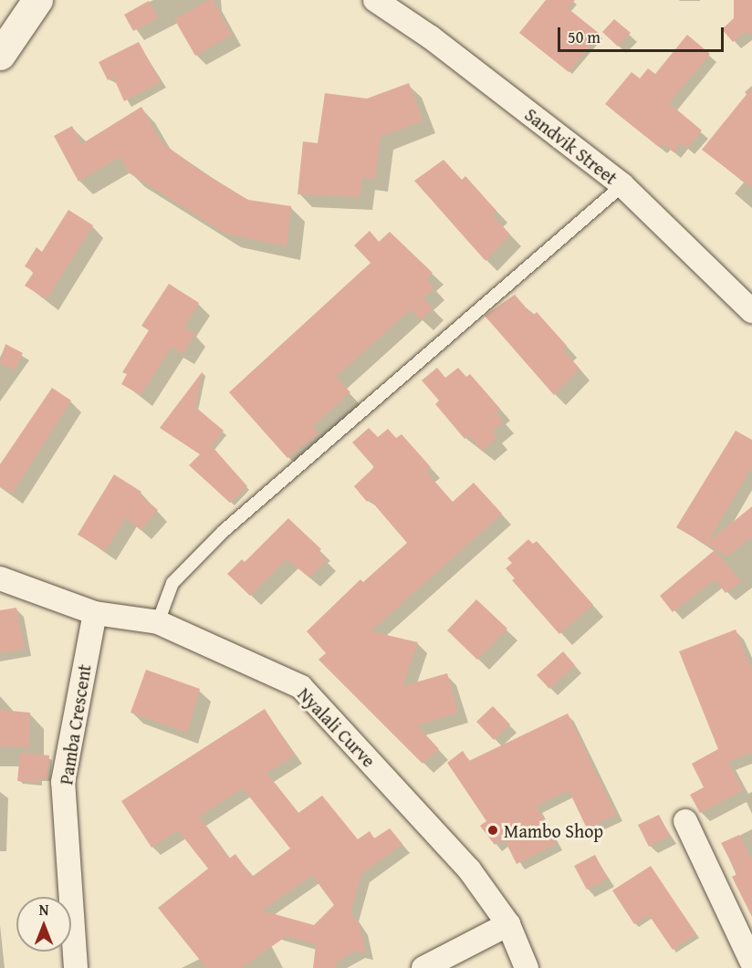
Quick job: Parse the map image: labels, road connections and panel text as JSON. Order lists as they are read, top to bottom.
{
  "streets": {
    "street": ["Sandvik Street", "Pamba Crescent", "Nyalali Curve"]
  },
  "crossings": [
    ["Pamba Crescent", "Nyalali Curve"]
  ],
  "places": ["Mambo Shop"],
  "scale_bar": "50 m",
  "north": "top"
}
